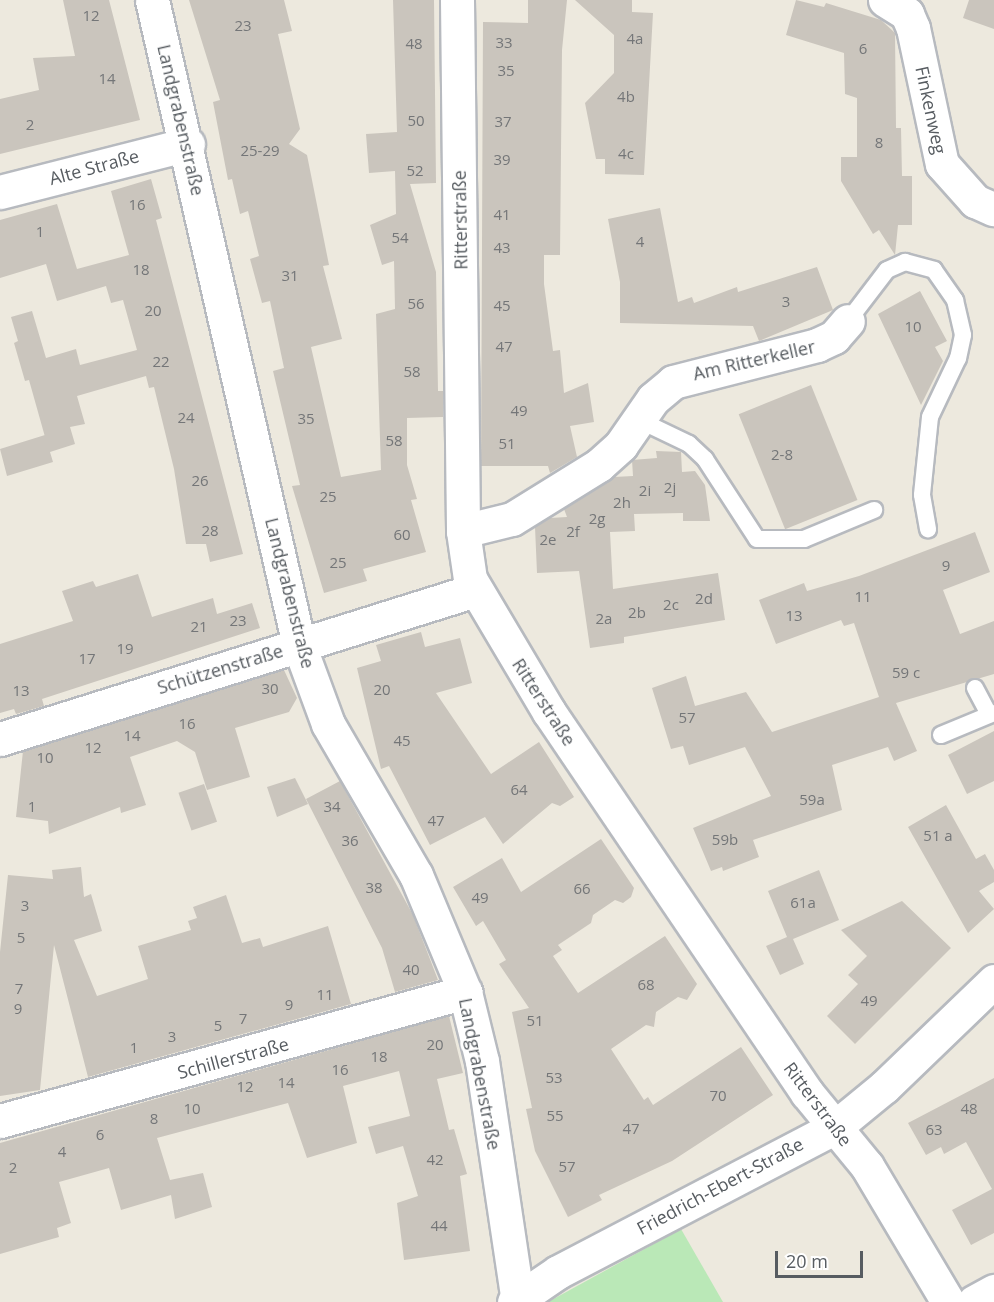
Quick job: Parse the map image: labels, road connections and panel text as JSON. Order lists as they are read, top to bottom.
{
  "streets": {
    "street": [
      "Finkenweg",
      "Landgrabenstraße",
      "Alte Straße",
      "Ritterstraße",
      "Am Ritterkeller",
      "Schützenstraße",
      "Schillerstraße",
      "Friedrich-Ebert-Straße"
    ]
  },
  "crossings": [
    ["Landgrabenstraße", "Alte Straße"],
    ["Landgrabenstraße", "Schützenstraße"],
    ["Landgrabenstraße", "Schillerstraße"],
    ["Landgrabenstraße", "Friedrich-Ebert-Straße"],
    ["Ritterstraße", "Am Ritterkeller"],
    ["Ritterstraße", "Schützenstraße"],
    ["Ritterstraße", "Friedrich-Ebert-Straße"]
  ],
  "house_numbers": [
    "12",
    "23",
    "4a",
    "33",
    "48",
    "6",
    "35",
    "14",
    "4b",
    "50",
    "37",
    "2",
    "8",
    "25-29",
    "4c",
    "39",
    "52",
    "16",
    "41",
    "1",
    "54",
    "4",
    "43",
    "18",
    "31",
    "3",
    "56",
    "45",
    "20",
    "10",
    "47",
    "22",
    "58",
    "49",
    "24",
    "35",
    "58",
    "51",
    "2-8",
    "26",
    "2j",
    "2i",
    "25",
    "2h",
    "2g",
    "28",
    "2f",
    "60",
    "2e",
    "25",
    "9",
    "11",
    "2d",
    "2c",
    "2b",
    "13",
    "2a",
    "23",
    "21",
    "19",
    "17",
    "59 c",
    "30",
    "20",
    "13",
    "57",
    "16",
    "14",
    "45",
    "12",
    "10",
    "64",
    "59a",
    "1",
    "34",
    "47",
    "51 a",
    "59b",
    "36",
    "38",
    "66",
    "49",
    "61a",
    "3",
    "5",
    "40",
    "68",
    "7",
    "11",
    "49",
    "9",
    "9",
    "7",
    "51",
    "5",
    "3",
    "20",
    "1",
    "18",
    "16",
    "53",
    "14",
    "12",
    "70",
    "10",
    "48",
    "55",
    "8",
    "47",
    "63",
    "6",
    "4",
    "42",
    "57",
    "2",
    "44"
  ],
  "scale_bar": "20 m"
}
